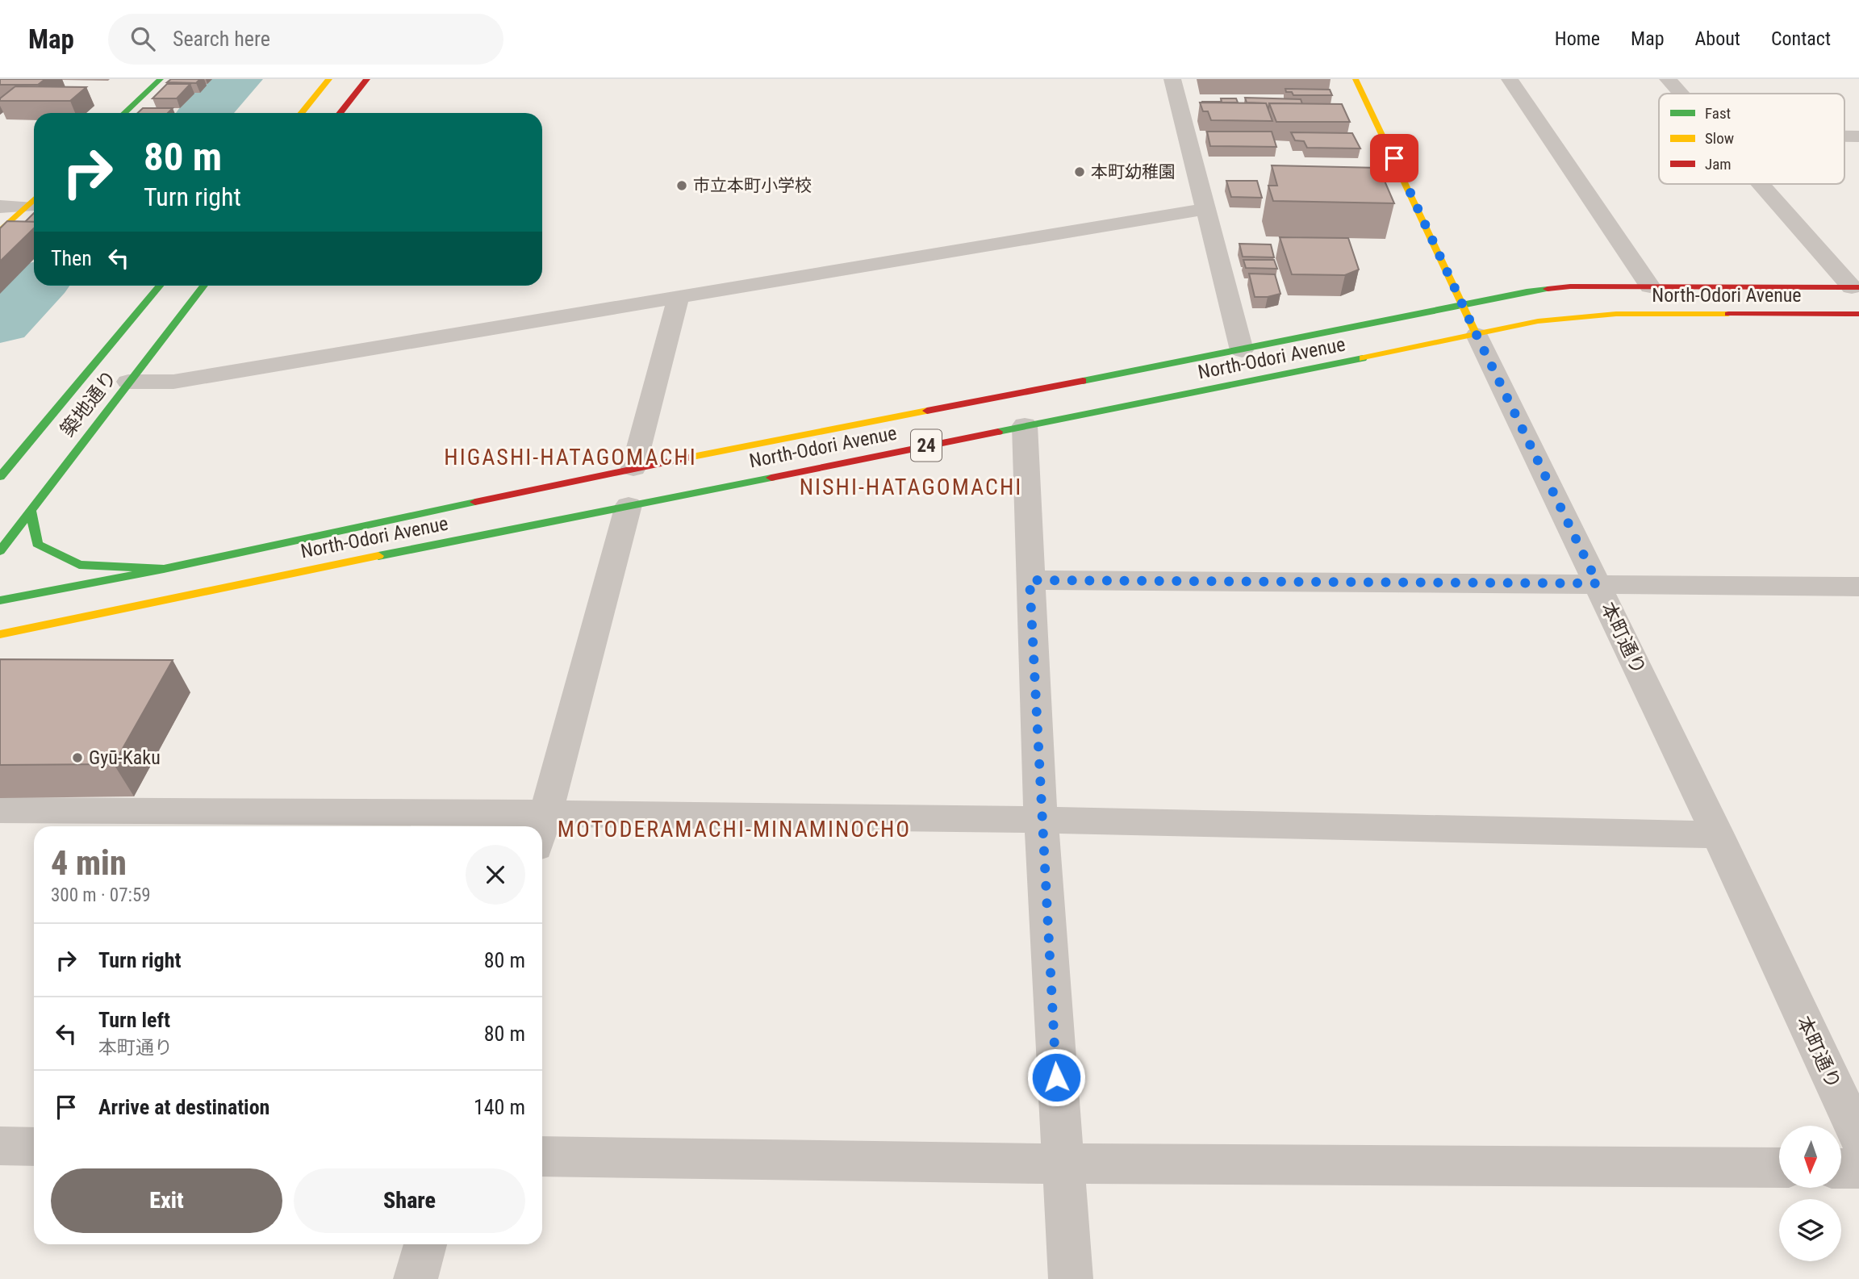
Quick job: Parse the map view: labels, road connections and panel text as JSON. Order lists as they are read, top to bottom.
{
  "streets": {
    "main road": [
      "North-Odori Avenue",
      "築地通り",
      "24",
      "本町通り"
    ]
  },
  "crossings": [
    ["North-Odori Avenue", "本町通り"]
  ],
  "districts": ["HIGASHI-HATAGOMACHI", "NISHI-HATAGOMACHI", "MOTODERAMACHI-MINAMINOCHO"],
  "places": ["本町幼稚園", "市立本町小学校", "Gyū-Kaku"],
  "legend": ["Fast", "Slow", "Jam"],
  "north": "bottom",
  "page": {
    "header": "Map",
    "search": "Search here",
    "nav": [
      "Home",
      "Map",
      "About",
      "Contact"
    ],
    "turn": ["80 m", "Turn right"],
    "then": "Then",
    "heading": ["4 min", "300 m · 07:59"],
    "list": [
      {
        "name": "Turn right",
        "value": "80 m"
      },
      {
        "name": "Turn left",
        "note": "本町通り",
        "value": "80 m"
      },
      {
        "name": "Arrive at destination",
        "value": "140 m"
      }
    ],
    "buttons": ["Exit", "Share"]
  }
}
